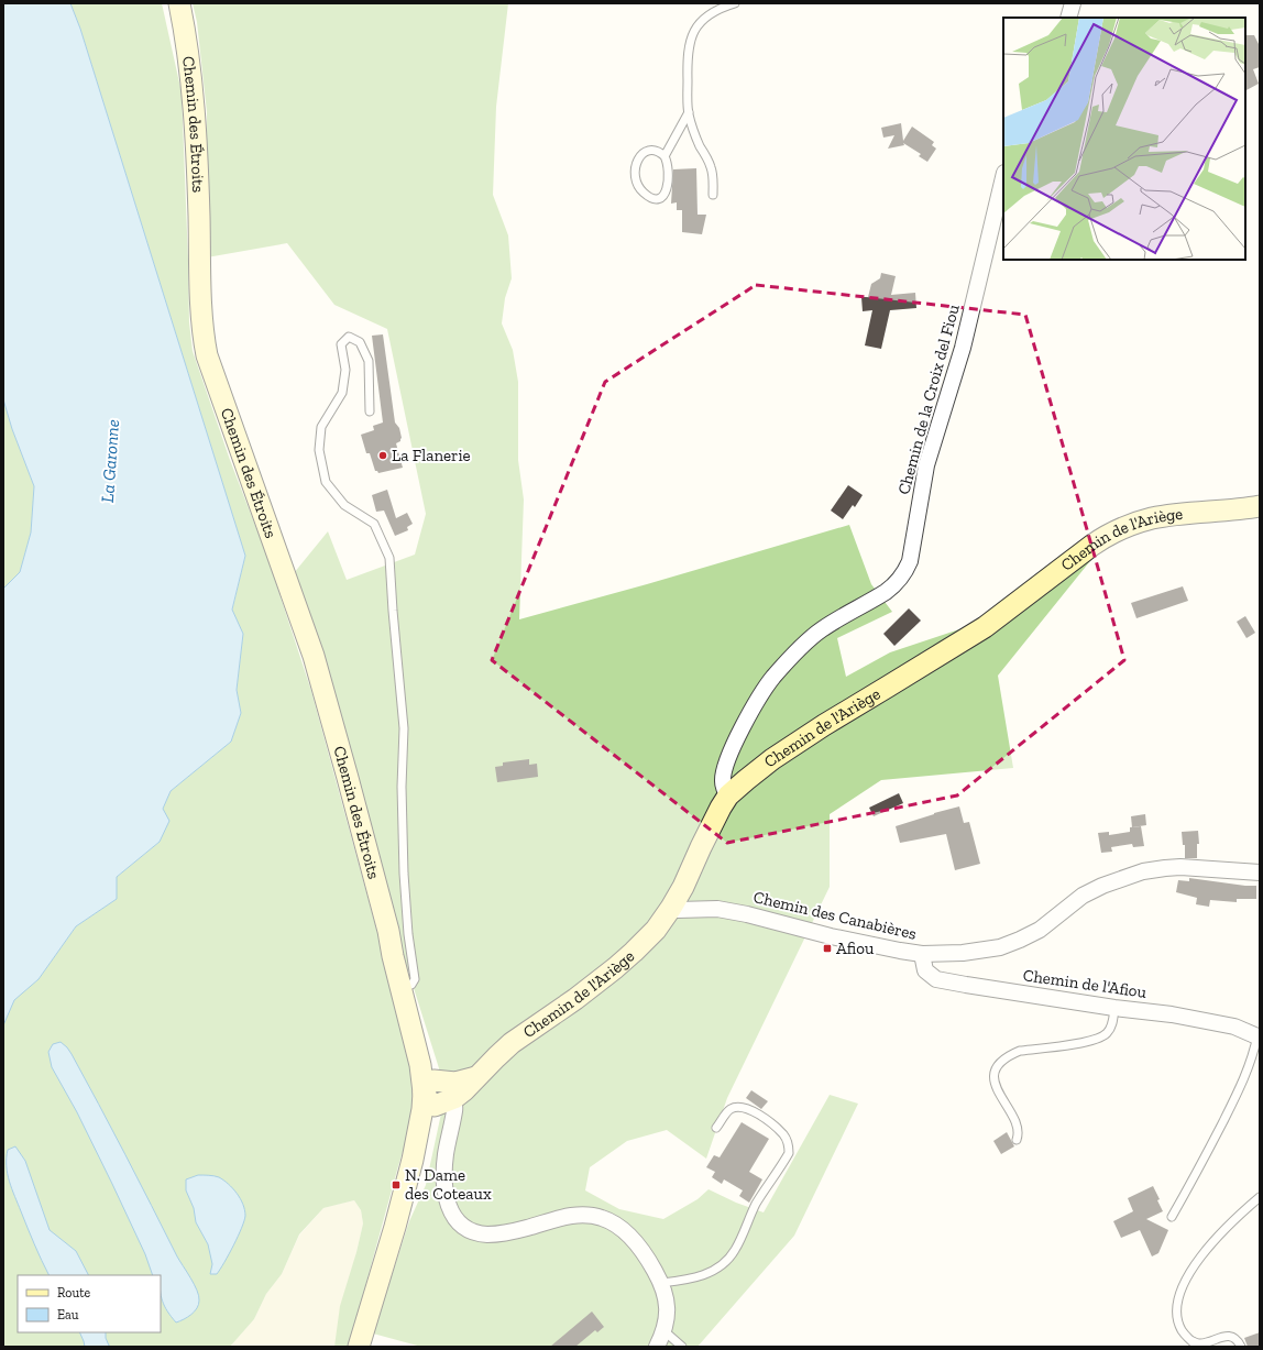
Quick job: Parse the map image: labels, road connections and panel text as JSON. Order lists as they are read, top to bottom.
{
  "streets": {
    "main road": ["Chemin des Étroits", "Chemin de l'Ariège"],
    "street": ["Chemin de la Croix del Fiou", "Chemin des Canabières", "Chemin de l'Afiou"]
  },
  "crossings": [
    ["Chemin des Étroits", "Chemin de l'Ariège"],
    ["Chemin de la Croix del Fiou", "Chemin de l'Ariège"],
    ["Chemin de l'Ariège", "Chemin des Canabières"],
    ["Chemin des Canabières", "Chemin de l'Afiou"]
  ],
  "water": ["La Garonne"],
  "places": {
    "other": ["La Flanerie"],
    "transit": ["Afiou", "N. Dame des Coteaux"]
  },
  "legend": ["Route", "Eau"]
}
